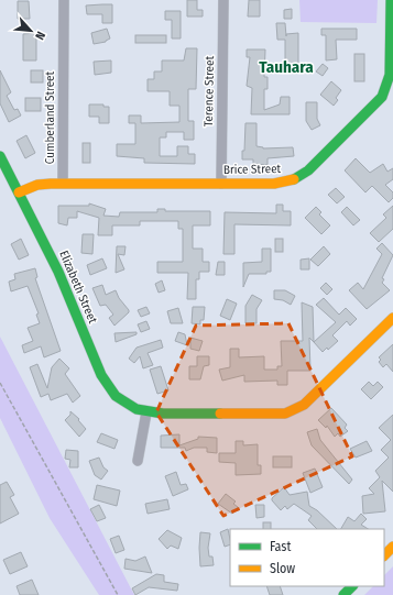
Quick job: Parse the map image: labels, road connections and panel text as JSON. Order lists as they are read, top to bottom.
{
  "streets": {
    "street": [
      "Terence Street",
      "Cumberland Street",
      "Brice Street",
      "Elizabeth Street"
    ]
  },
  "crossings": [
    ["Terence Street", "Brice Street"],
    ["Cumberland Street", "Brice Street"],
    ["Brice Street", "Elizabeth Street"]
  ],
  "districts": ["Tauhara"],
  "legend": ["Fast", "Slow"],
  "north": "bottom right"
}
